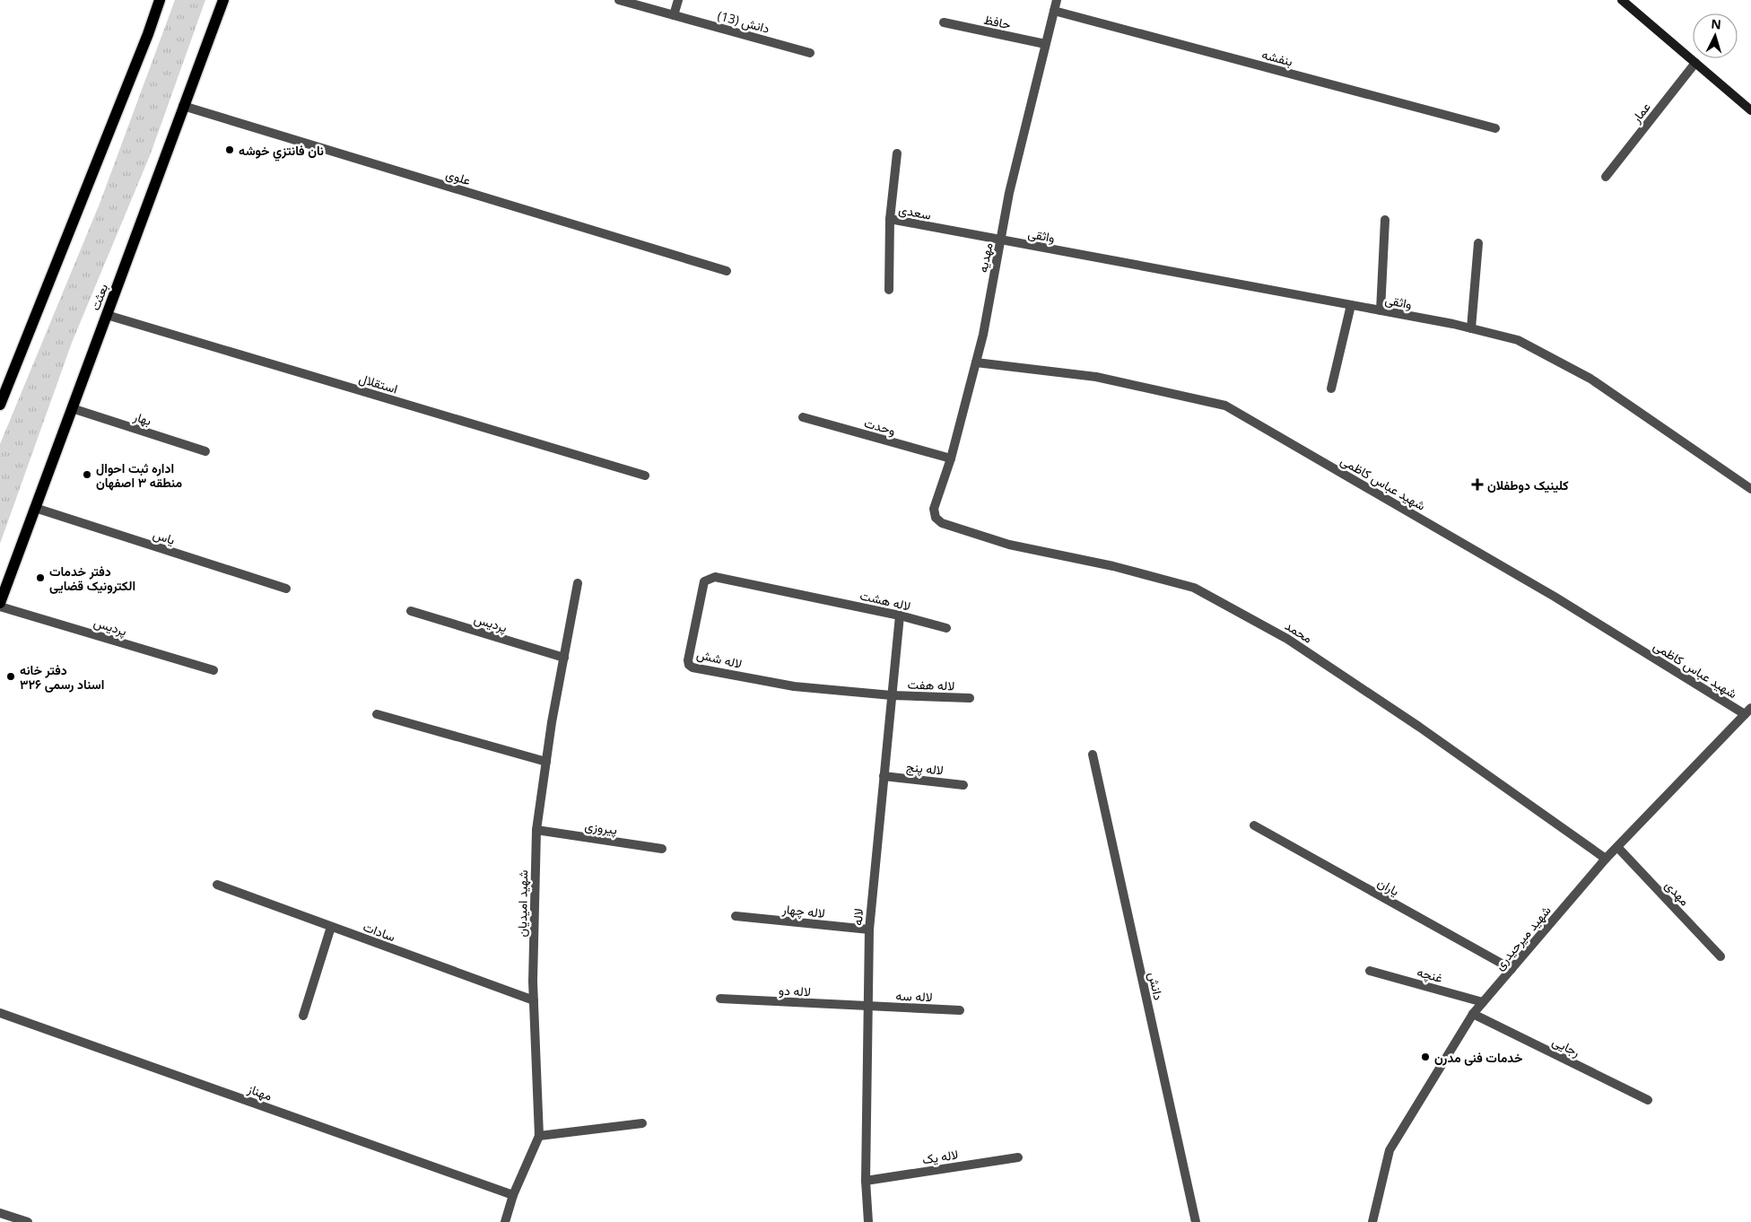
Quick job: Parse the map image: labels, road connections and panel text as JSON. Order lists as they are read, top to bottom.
{
  "streets": {
    "main road": ["بعثت"],
    "street": [
      "دانش (13)",
      "حافظ",
      "بنفشه",
      "عمار",
      "علوی",
      "سعدی",
      "واثقی",
      "مهدیه",
      "استقلال",
      "بهار",
      "وحدت",
      "شهید عباس کاظمی",
      "یاس",
      "لاله هشت",
      "پردیس",
      "محمد",
      "لاله شش",
      "لاله هفت",
      "لاله پنج",
      "پیروزی",
      "یاران",
      "مهدی",
      "شهید امیدیان",
      "لاله چهار",
      "لاله",
      "سادات",
      "شهید میرحیدری",
      "غنچه",
      "دانش",
      "لاله دو",
      "لاله سه",
      "رجایی",
      "مهناز",
      "لاله یک"
    ]
  },
  "crossings": [
    ["حافظ", "مهدیه"],
    ["بنفشه", "مهدیه"],
    ["علوی", "بعثت"],
    ["سعدی", "واثقی"],
    ["سعدی", "مهدیه"],
    ["واثقی", "مهدیه"],
    ["مهدیه", "وحدت"],
    ["مهدیه", "شهید عباس کاظمی"],
    ["مهدیه", "محمد"],
    ["بعثت", "استقلال"],
    ["بعثت", "بهار"],
    ["بعثت", "یاس"],
    ["بعثت", "پردیس"],
    ["شهید عباس کاظمی", "شهید میرحیدری"],
    ["لاله هشت", "لاله شش"],
    ["لاله هشت", "لاله"],
    ["پردیس", "شهید امیدیان"],
    ["محمد", "شهید میرحیدری"],
    ["لاله شش", "لاله هفت"],
    ["لاله شش", "لاله"],
    ["لاله هفت", "لاله"],
    ["لاله پنج", "لاله"],
    ["پیروزی", "شهید امیدیان"],
    ["یاران", "شهید میرحیدری"],
    ["مهدی", "شهید میرحیدری"],
    ["شهید امیدیان", "سادات"],
    ["شهید امیدیان", "مهناز"],
    ["لاله چهار", "لاله"],
    ["لاله", "لاله دو"],
    ["لاله", "لاله سه"],
    ["لاله", "لاله یک"],
    ["شهید میرحیدری", "غنچه"],
    ["شهید میرحیدری", "رجایی"],
    ["لاله دو", "لاله سه"]
  ],
  "places": {
    "other": [
      "نان فانتزي خوشه",
      "اداره ثبت احوال منطقه ۳ اصفهان",
      "دفتر خدمات الکترونیک قضایی",
      "دفتر خانه اسناد رسمی ۳۲۶",
      "خدمات فنی مدرن"
    ],
    "health": ["کلینیک دوطفلان"]
  },
  "north": "top"
}
